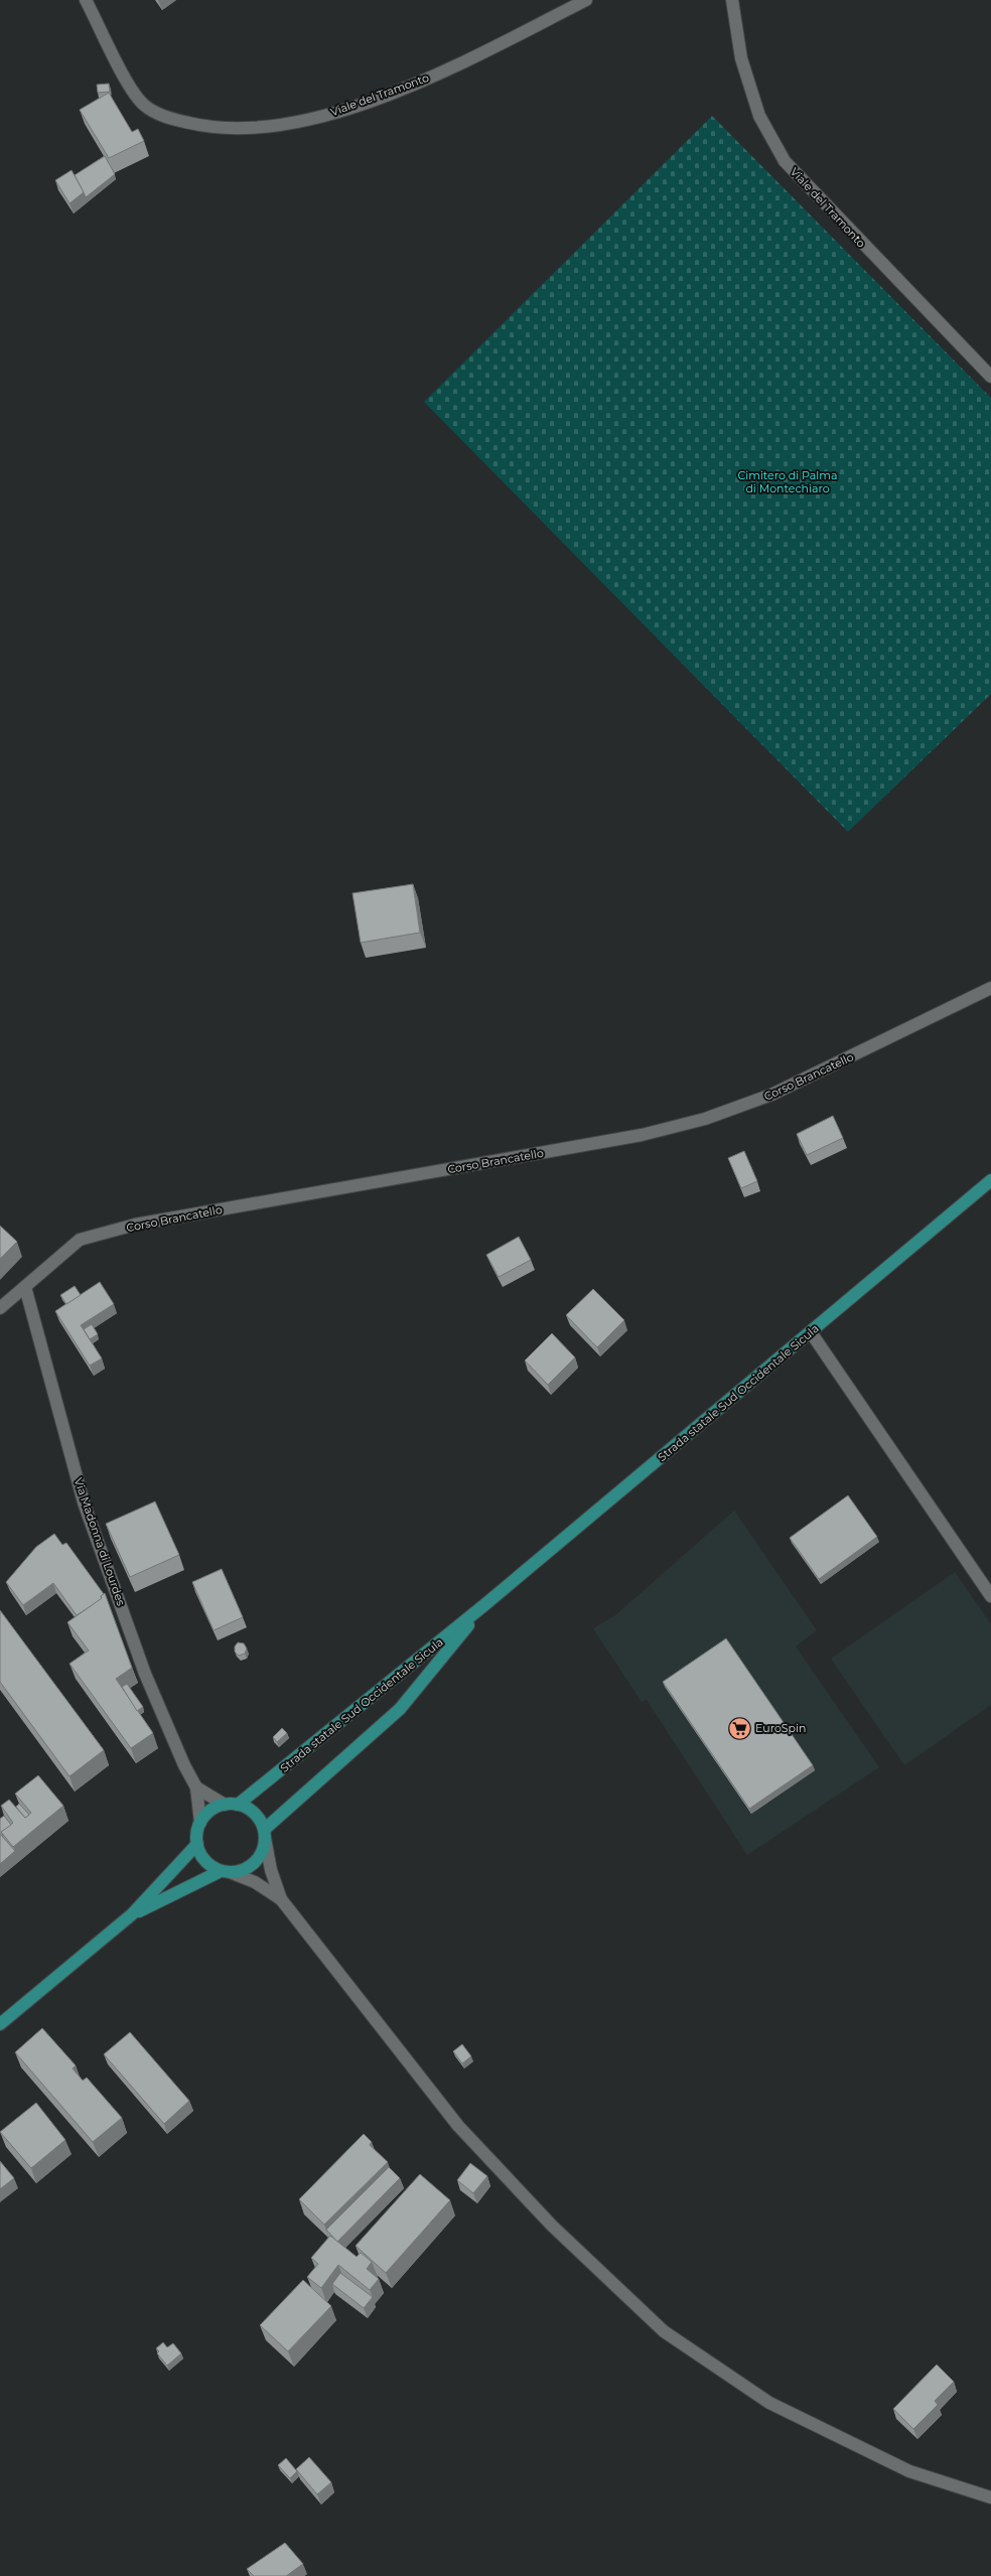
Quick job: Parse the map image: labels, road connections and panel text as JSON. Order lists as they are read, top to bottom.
{
  "streets": {
    "main road": ["Strada statale Sud Occidentale Sicula"],
    "street": ["Viale del Tramonto", "Corso Brancatello", "Via Madonna di Lourdes"]
  },
  "crossings": [
    ["Corso Brancatello", "Via Madonna di Lourdes"],
    ["Strada statale Sud Occidentale Sicula", "Via Madonna di Lourdes"]
  ],
  "parks": ["Cimitero di Palma di Montechiaro"],
  "places": {
    "supermarket": ["EuroSpin"]
  }
}
